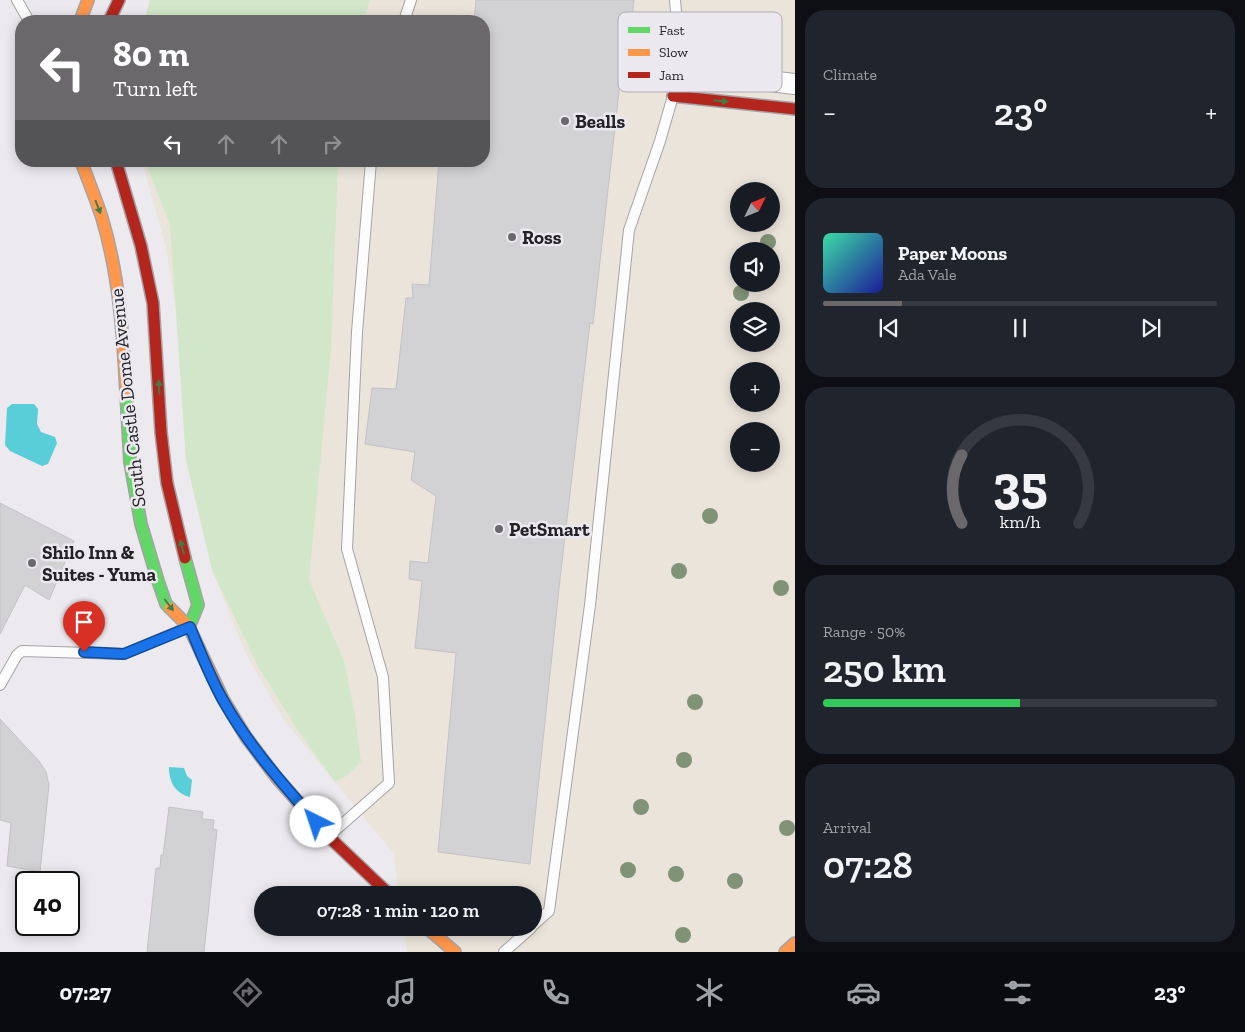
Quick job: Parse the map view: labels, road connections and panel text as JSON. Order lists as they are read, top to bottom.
{
  "streets": {
    "street": ["South Castle Dome Avenue"]
  },
  "places": [
    "Bealls",
    "Ross",
    "PetSmart",
    "Shilo Inn & Suites - Yuma"
  ],
  "legend": ["Fast", "Slow", "Jam"],
  "north": "top right",
  "page": {
    "tile": [
      "Climate",
      ["Range · 50%", "250 km"],
      ["Arrival", "07:28"]
    ],
    "turn": ["80 m", "Turn left"],
    "heat": ["−", "23°", "+"],
    "map_buttons": ["+", "−"],
    "song": ["Paper Moons", "Ada Vale"],
    "limit": "40",
    "trip": "07:28 · 1 min · 120 m",
    "tabs": ["07:27", "23°"],
    "gauge": ["35", "km/h"]
  }
}
